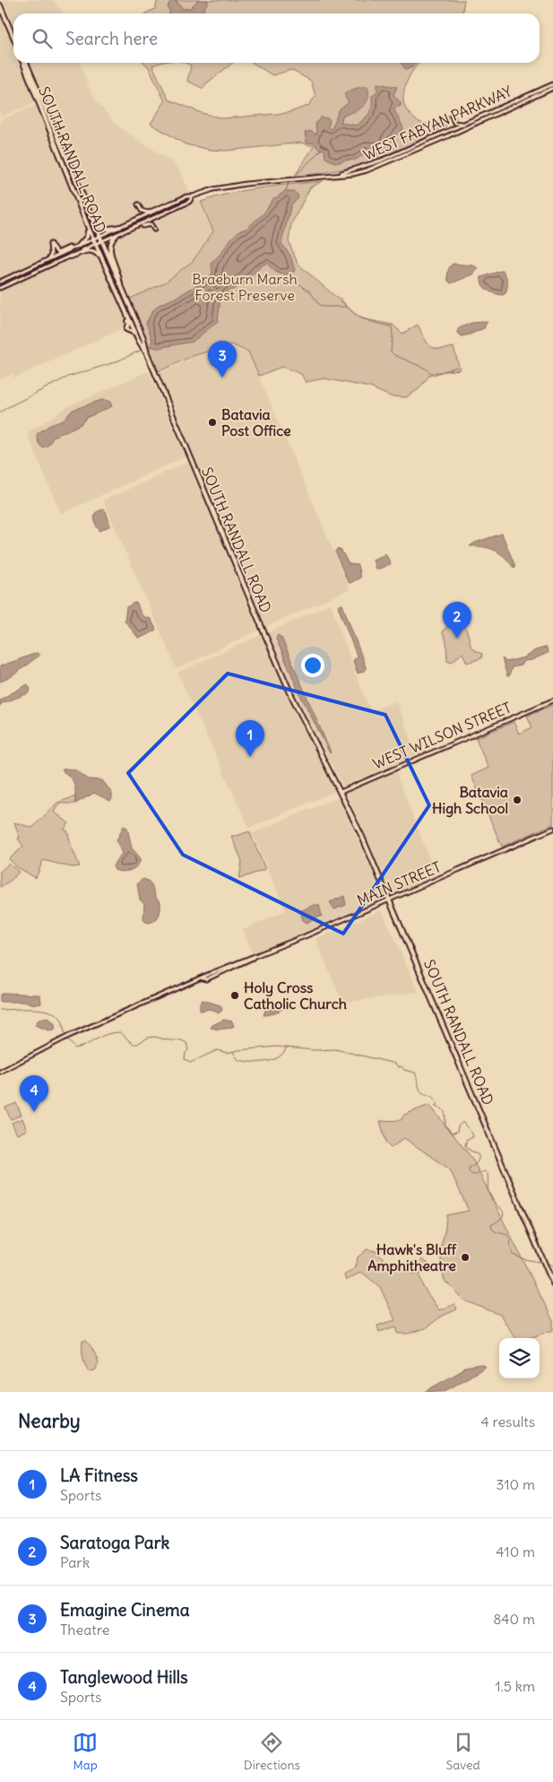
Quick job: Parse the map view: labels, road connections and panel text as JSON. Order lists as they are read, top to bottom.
{
  "streets": {
    "main road": [
      "WEST FABYAN PARKWAY",
      "SOUTH RANDALL ROAD",
      "WEST WILSON STREET",
      "MAIN STREET"
    ]
  },
  "crossings": [
    ["WEST FABYAN PARKWAY", "SOUTH RANDALL ROAD"],
    ["SOUTH RANDALL ROAD", "WEST WILSON STREET"],
    ["SOUTH RANDALL ROAD", "MAIN STREET"]
  ],
  "parks": ["Braeburn Marsh Forest Preserve"],
  "places": [
    "Batavia Post Office",
    "Batavia High School",
    "Holy Cross Catholic Church",
    "Hawk's Bluff Amphitheatre"
  ],
  "page": {
    "search": "Search here",
    "pins": [
      "3",
      "2",
      "1",
      "4"
    ],
    "heading": ["Nearby", "4 results"],
    "list": [
      {
        "mark": "1",
        "name": "LA Fitness",
        "note": "Sports",
        "value": "310 m"
      },
      {
        "mark": "2",
        "name": "Saratoga Park",
        "note": "Park",
        "value": "410 m"
      },
      {
        "mark": "3",
        "name": "Emagine Cinema",
        "note": "Theatre",
        "value": "840 m"
      },
      {
        "mark": "4",
        "name": "Tanglewood Hills",
        "note": "Sports",
        "value": "1.5 km"
      }
    ],
    "nav": ["Map", "Directions", "Saved"]
  }
}
